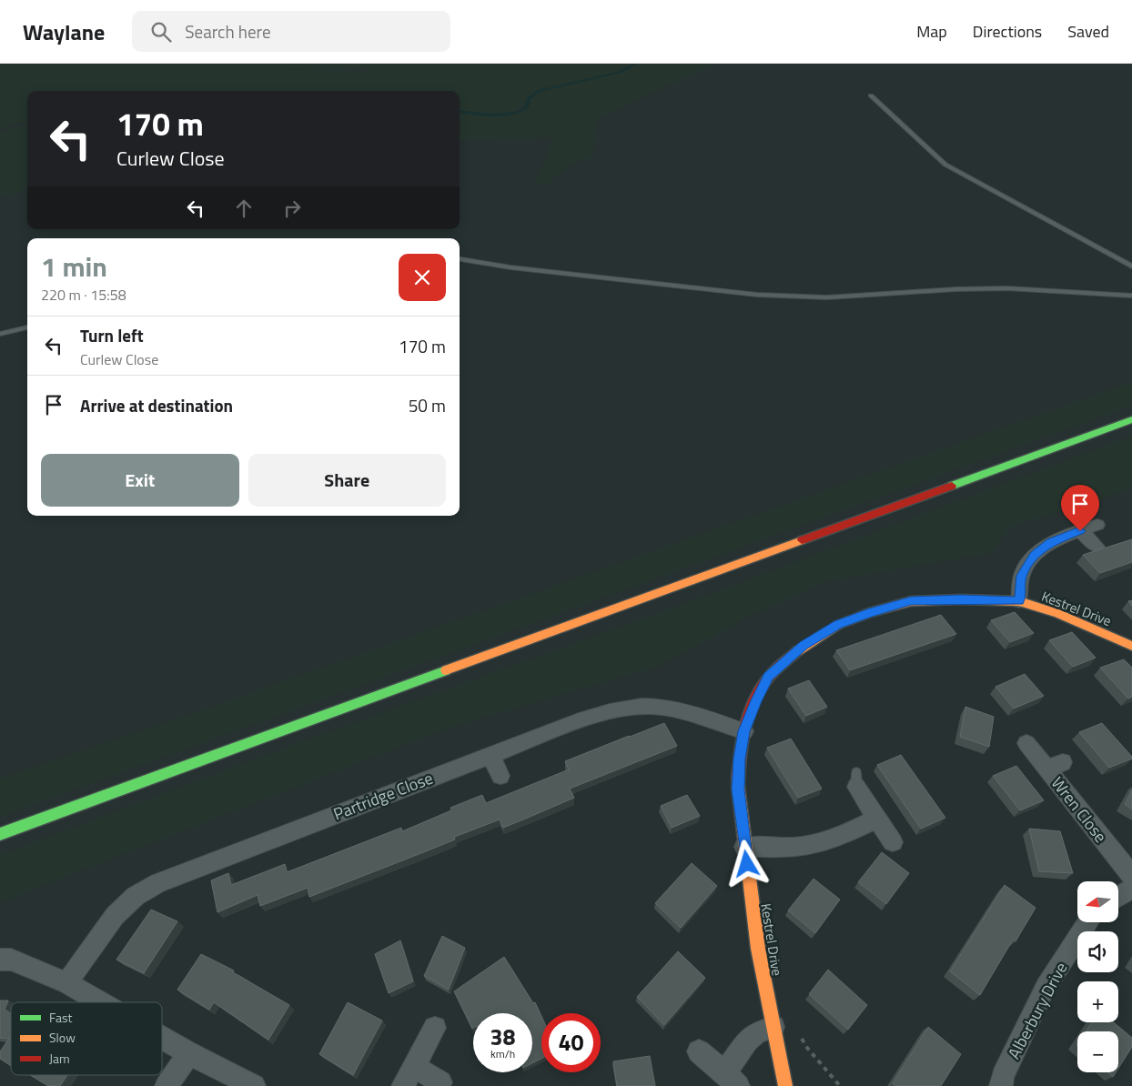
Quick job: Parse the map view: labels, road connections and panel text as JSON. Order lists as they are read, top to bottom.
{
  "streets": {
    "main road": ["Kestrel Drive"],
    "street": ["Partridge Close", "Wren Close", "Alberbury Drive"]
  },
  "crossings": [
    ["Kestrel Drive", "Partridge Close"]
  ],
  "legend": ["Fast", "Slow", "Jam"],
  "north": "left",
  "page": {
    "header": "Waylane",
    "search": "Search here",
    "nav": ["Map", "Directions", "Saved"],
    "turn": ["170 m", "Curlew Close"],
    "heading": ["1 min", "220 m · 15:58"],
    "list": [
      {
        "name": "Turn left",
        "note": "Curlew Close",
        "value": "170 m"
      },
      {
        "name": "Arrive at destination",
        "value": "50 m"
      }
    ],
    "buttons": ["Exit", "Share"],
    "map_buttons": ["+", "−"],
    "speed": "38 km/h",
    "limit": "40"
  }
}
